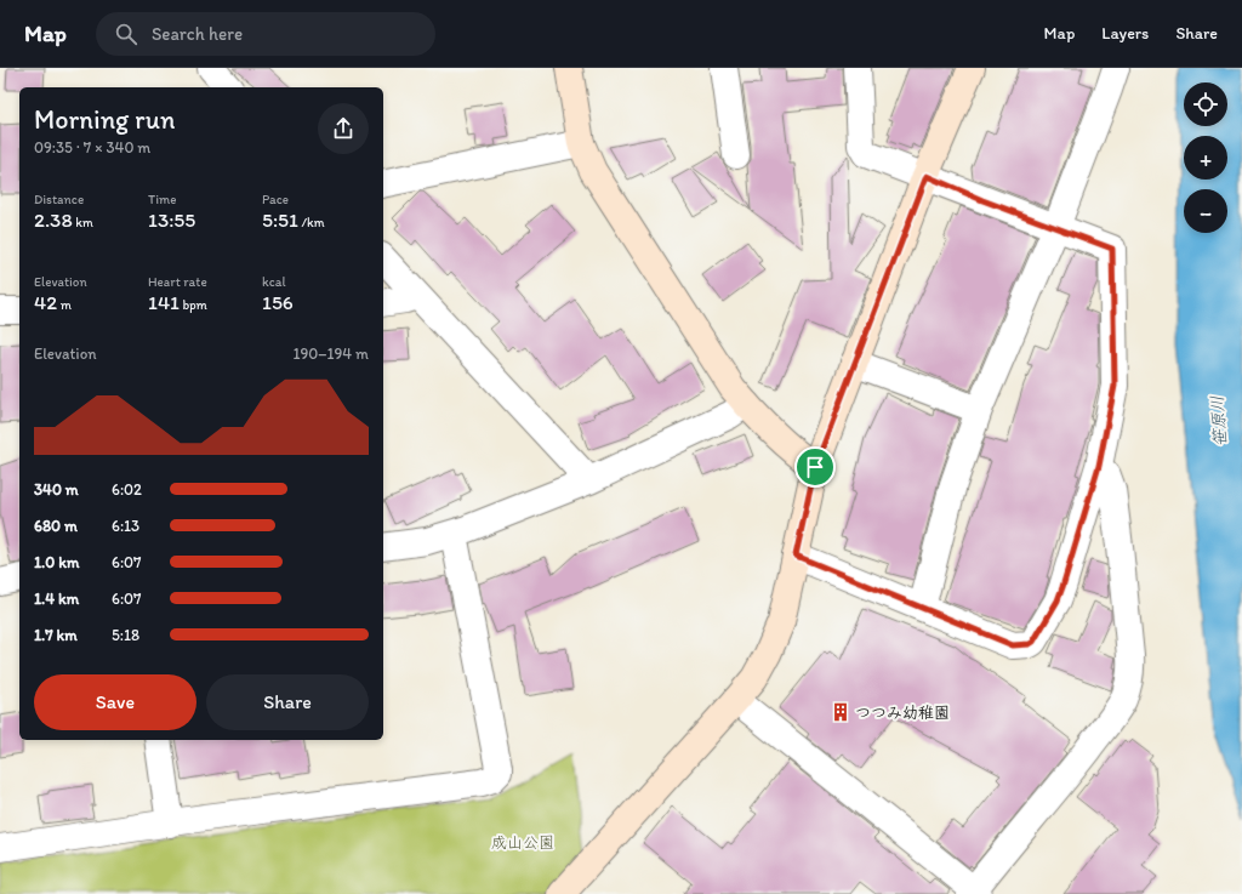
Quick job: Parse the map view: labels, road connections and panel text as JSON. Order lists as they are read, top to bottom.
{
  "water": ["笹原川"],
  "parks": ["成山公園"],
  "places": {
    "building": ["つつみ幼稚園"]
  },
  "page": {
    "header": "Map",
    "search": "Search here",
    "nav": ["Map", "Layers", "Share"],
    "map_buttons": ["+", "−"],
    "heading": ["Morning run", "09:35 · 7 × 340 m"],
    "stats": [
      ["Distance", "2.38 km"],
      ["Time", "13:55"],
      ["Pace", "5:51 /km"],
      ["Elevation", "42 m"],
      ["Heart rate", "141 bpm"],
      ["kcal", "156"]
    ],
    "chart": ["Elevation", "190–194 m"],
    "list": [
      {
        "name": "340 m",
        "note": "6:02"
      },
      {
        "name": "680 m",
        "note": "6:13"
      },
      {
        "name": "1.0 km",
        "note": "6:07"
      },
      {
        "name": "1.4 km",
        "note": "6:07"
      },
      {
        "name": "1.7 km",
        "note": "5:18"
      }
    ],
    "buttons": ["Save", "Share"]
  }
}
